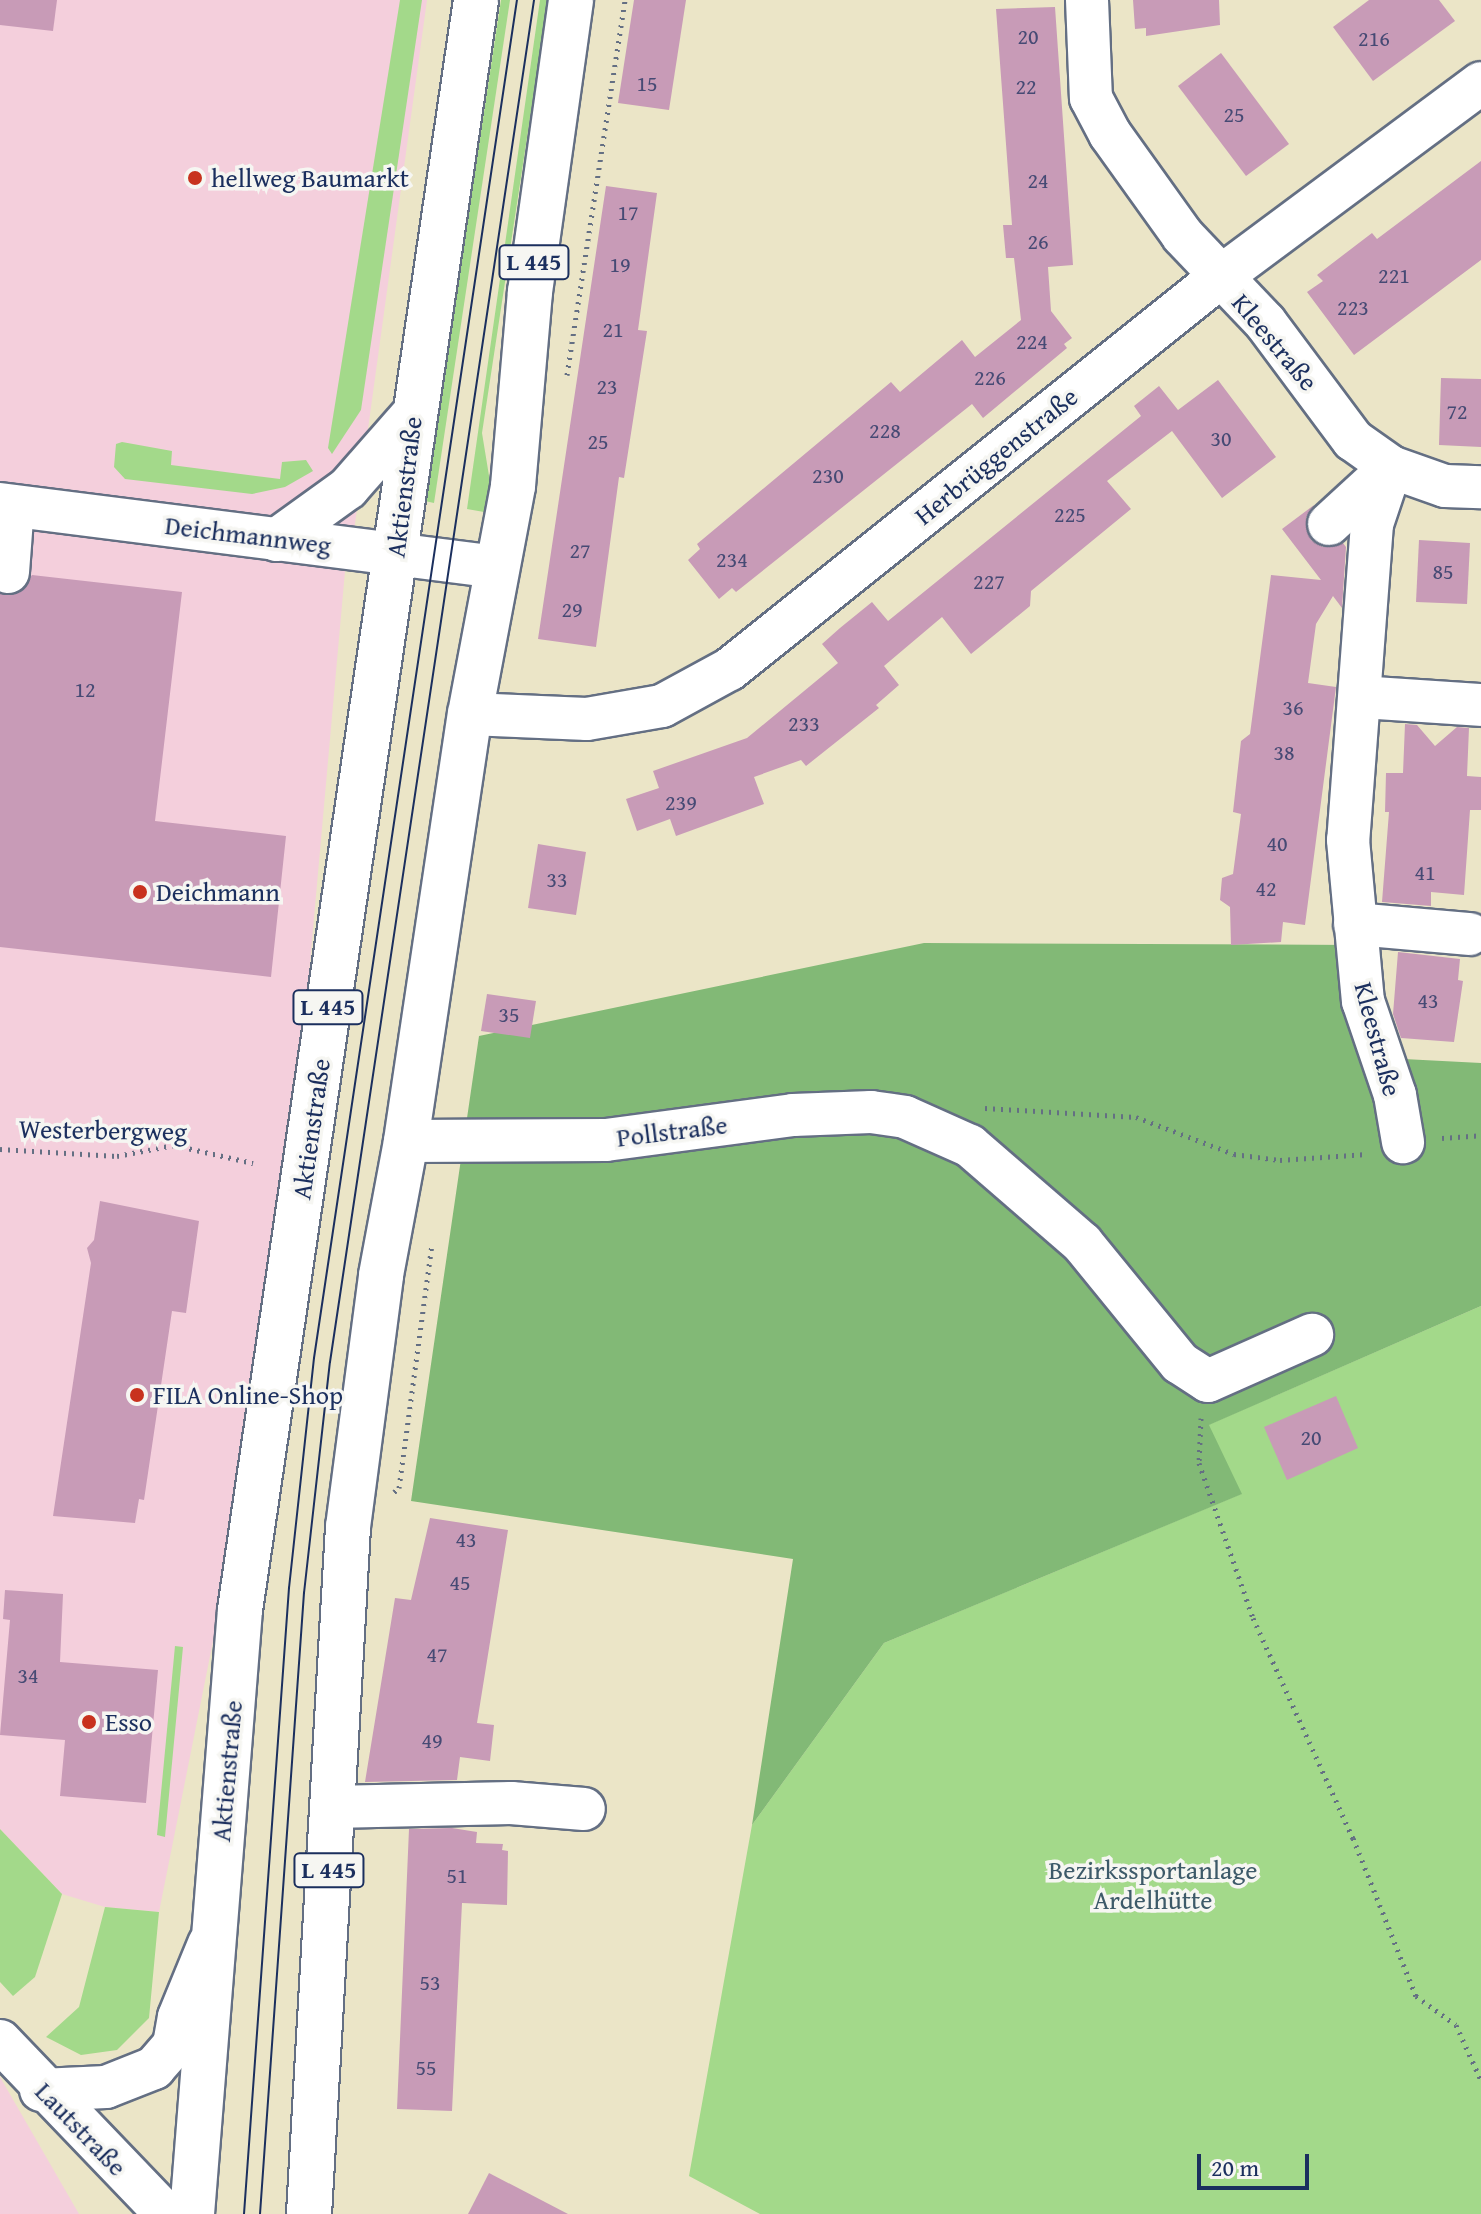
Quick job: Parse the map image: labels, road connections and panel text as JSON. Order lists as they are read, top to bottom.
{
  "streets": {
    "main road": ["L 445", "Aktienstraße"],
    "street": [
      "Kleestraße",
      "Herbrüggenstraße",
      "Deichmannweg",
      "Pollstraße",
      "Lautstraße"
    ],
    "path": ["Westerbergweg"]
  },
  "crossings": [
    ["L 445", "Herbrüggenstraße"],
    ["L 445", "Deichmannweg"],
    ["L 445", "Pollstraße"],
    ["Kleestraße", "Herbrüggenstraße"],
    ["Aktienstraße", "Deichmannweg"]
  ],
  "parks": ["Bezirkssportanlage Ardelhütte"],
  "places": [
    "hellweg Baumarkt",
    "Deichmann",
    "FILA Online-Shop",
    "Esso"
  ],
  "house_numbers": [
    "20",
    "216",
    "15",
    "22",
    "25",
    "24",
    "17",
    "26",
    "19",
    "221",
    "223",
    "21",
    "224",
    "226",
    "23",
    "72",
    "228",
    "30",
    "25",
    "230",
    "225",
    "27",
    "234",
    "85",
    "227",
    "29",
    "12",
    "36",
    "233",
    "38",
    "239",
    "40",
    "41",
    "33",
    "42",
    "43",
    "35",
    "20",
    "43",
    "45",
    "47",
    "34",
    "49",
    "51",
    "53",
    "55"
  ],
  "scale_bar": "20 m"
}
